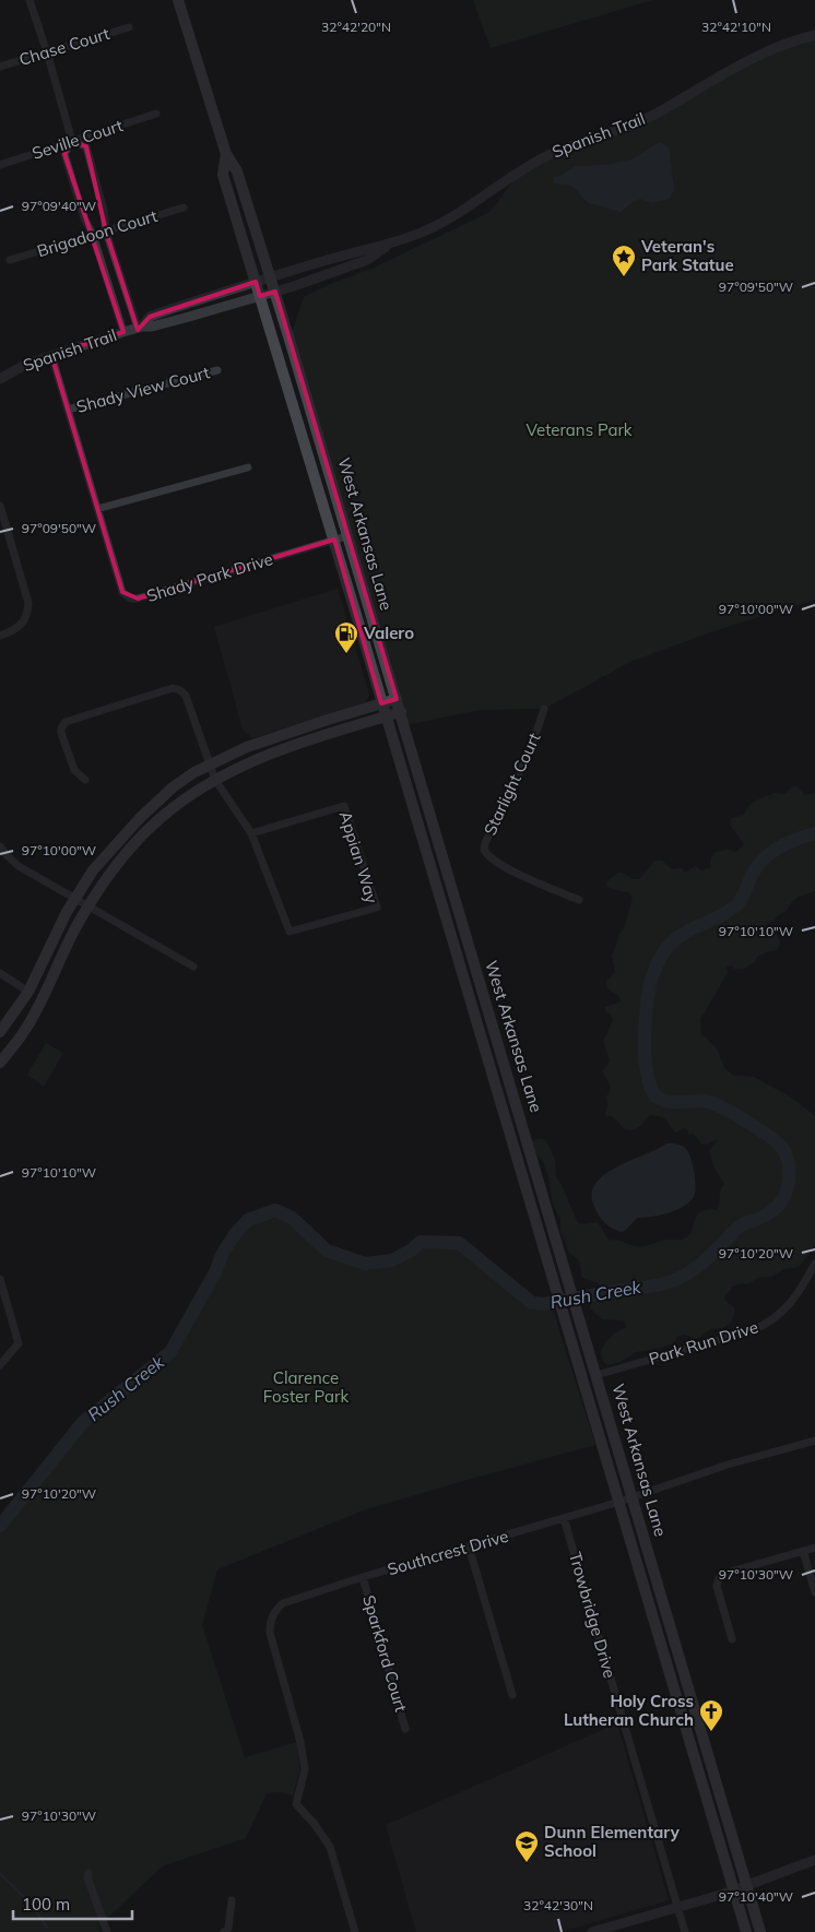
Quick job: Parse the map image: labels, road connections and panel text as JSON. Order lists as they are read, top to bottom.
{
  "streets": {
    "main road": ["West Arkansas Lane"],
    "street": [
      "Chase Court",
      "Spanish Trail",
      "Seville Court",
      "Brigadoon Court",
      "Shady View Court",
      "Shady Park Drive",
      "Starlight Court",
      "Appian Way",
      "Park Run Drive",
      "Southcrest Drive",
      "Trowbridge Drive",
      "Sparkford Court"
    ]
  },
  "crossings": [
    ["Spanish Trail", "West Arkansas Lane"],
    ["Spanish Trail", "Shady Park Drive"],
    ["Shady View Court", "Shady Park Drive"],
    ["West Arkansas Lane", "Shady Park Drive"],
    ["West Arkansas Lane", "Park Run Drive"],
    ["West Arkansas Lane", "Southcrest Drive"],
    ["Southcrest Drive", "Trowbridge Drive"],
    ["Southcrest Drive", "Sparkford Court"]
  ],
  "water": ["Rush Creek"],
  "parks": ["Veterans Park", "Clarence Foster Park"],
  "places": {
    "place": ["Veteran's Park Statue"],
    "fuel station": ["Valero"],
    "church": ["Holy Cross Lutheran Church"],
    "school or university": ["Dunn Elementary School"]
  },
  "scale_bar": "100 m",
  "coordinates": [
    "32°42'20\"N",
    "32°42'10\"N",
    "97°09'40\"W",
    "97°09'50\"W",
    "97°10'00\"W",
    "97°10'10\"W",
    "97°10'20\"W",
    "97°10'30\"W",
    "97°10'40\"W",
    "32°42'30\"N"
  ]
}
